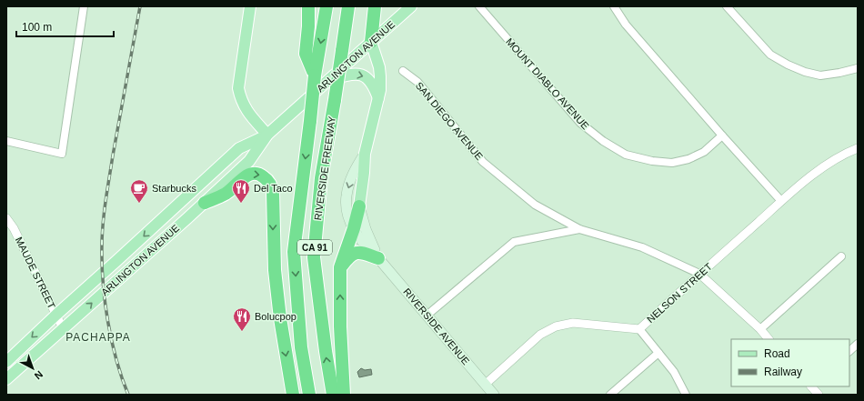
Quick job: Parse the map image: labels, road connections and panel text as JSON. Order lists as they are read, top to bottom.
{
  "streets": {
    "highway": ["RIVERSIDE FREEWAY", "CA 91"],
    "main road": ["ARLINGTON AVENUE", "RIVERSIDE AVENUE"],
    "street": [
      "MOUNT DIABLO AVENUE",
      "SAN DIEGO AVENUE",
      "MAUDE STREET",
      "NELSON STREET"
    ]
  },
  "crossings": [
    ["ARLINGTON AVENUE", "MAUDE STREET"],
    ["ARLINGTON AVENUE", "RIVERSIDE AVENUE"],
    ["SAN DIEGO AVENUE", "NELSON STREET"],
    ["NELSON STREET", "RIVERSIDE AVENUE"]
  ],
  "districts": ["PACHAPPA"],
  "places": {
    "cafe": ["Starbucks"],
    "restaurant": ["Del Taco", "Bolucpop"]
  },
  "legend": ["Road", "Railway"],
  "scale_bar": "100 m",
  "north": "bottom right"
}
